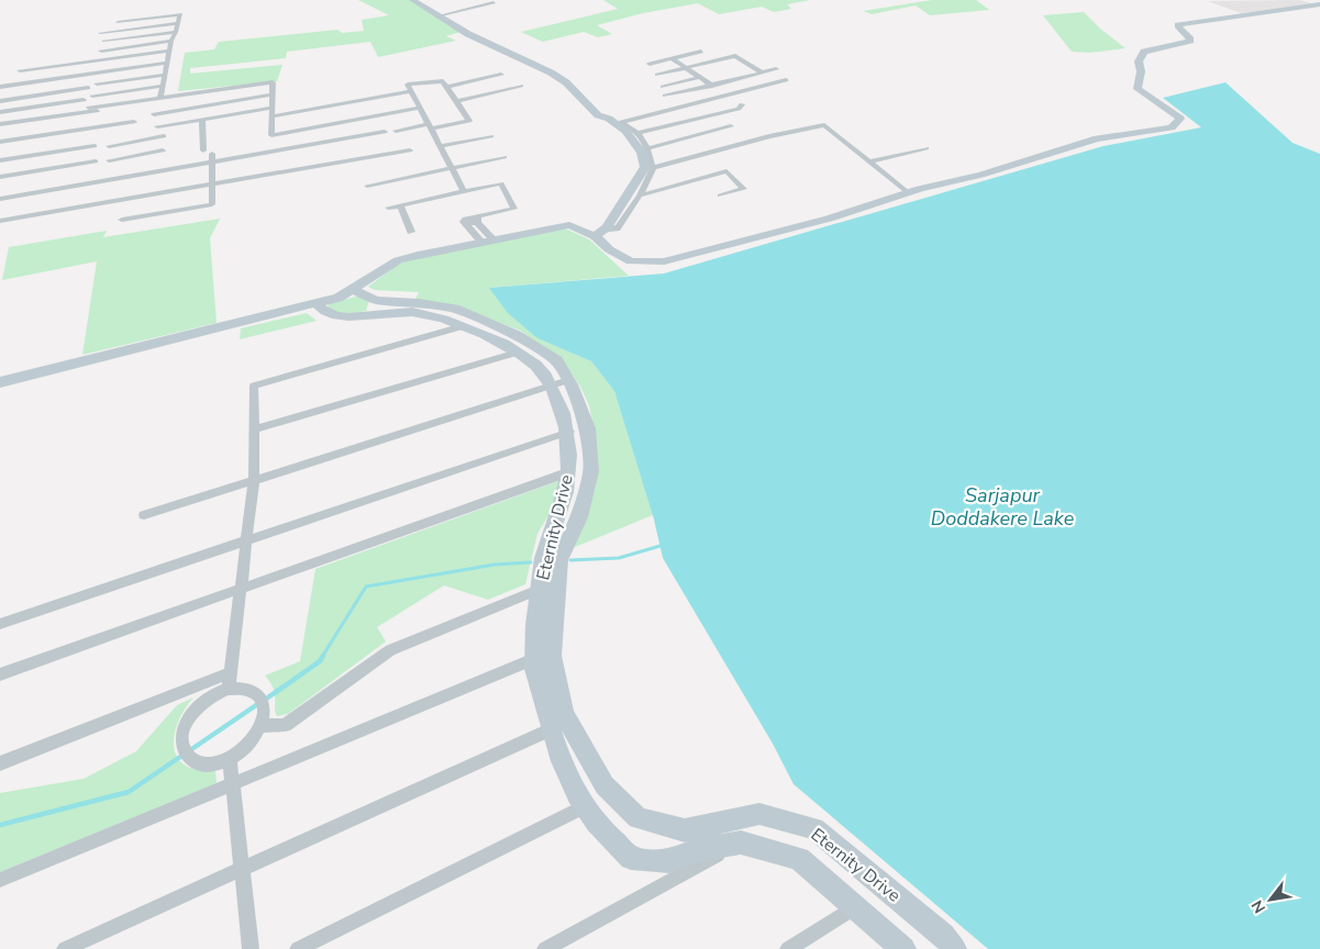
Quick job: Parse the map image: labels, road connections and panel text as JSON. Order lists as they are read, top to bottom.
{
  "streets": {
    "street": ["Eternity Drive"]
  },
  "water": ["Sarjapur Doddakere Lake"],
  "north": "bottom left"
}
